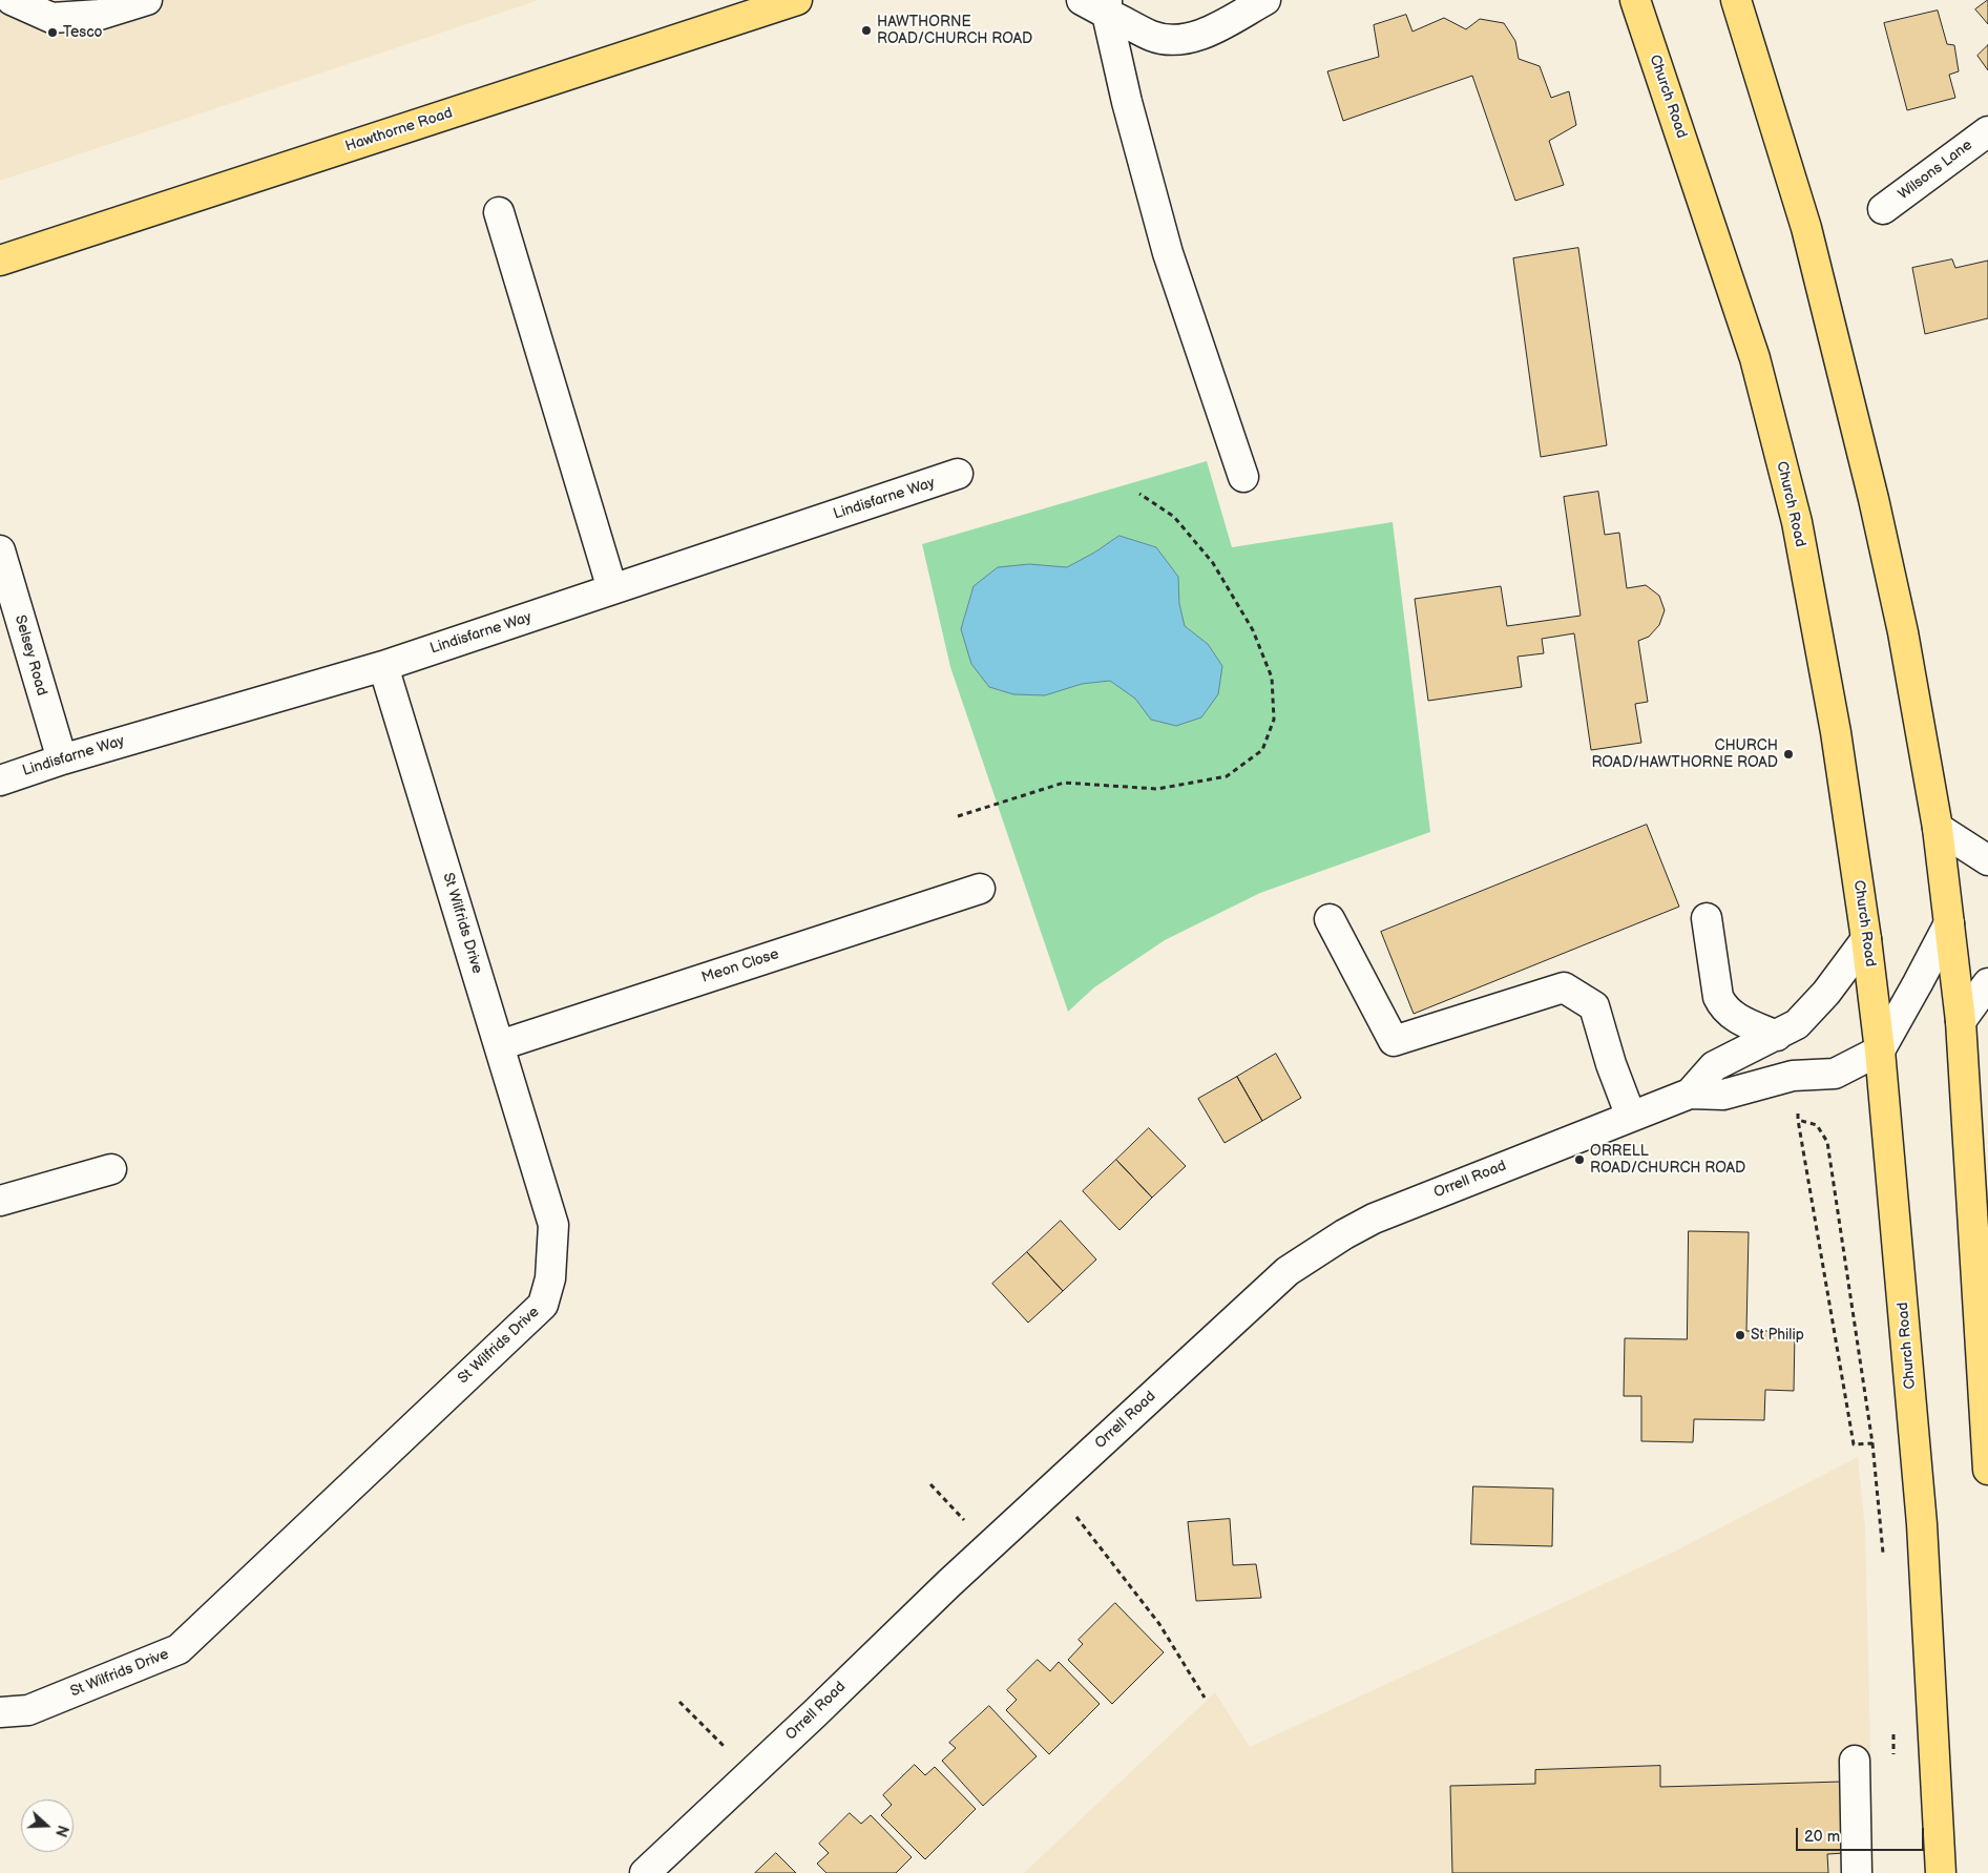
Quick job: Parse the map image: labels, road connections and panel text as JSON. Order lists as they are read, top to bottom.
{
  "streets": {
    "main road": ["Church Road", "Hawthorne Road"],
    "street": [
      "Wilsons Lane",
      "Lindisfarne Way",
      "Selsey Road",
      "St Wilfrids Drive",
      "Meon Close",
      "Orrell Road"
    ]
  },
  "crossings": [
    ["Church Road", "Orrell Road"],
    ["Lindisfarne Way", "Selsey Road"],
    ["Lindisfarne Way", "St Wilfrids Drive"],
    ["St Wilfrids Drive", "Meon Close"]
  ],
  "places": [
    "HAWTHORNE ROAD/CHURCH ROAD",
    "Tesco",
    "CHURCH ROAD/HAWTHORNE ROAD",
    "ORRELL ROAD/CHURCH ROAD",
    "St Philip"
  ],
  "scale_bar": "20 m",
  "north": "right"
}
